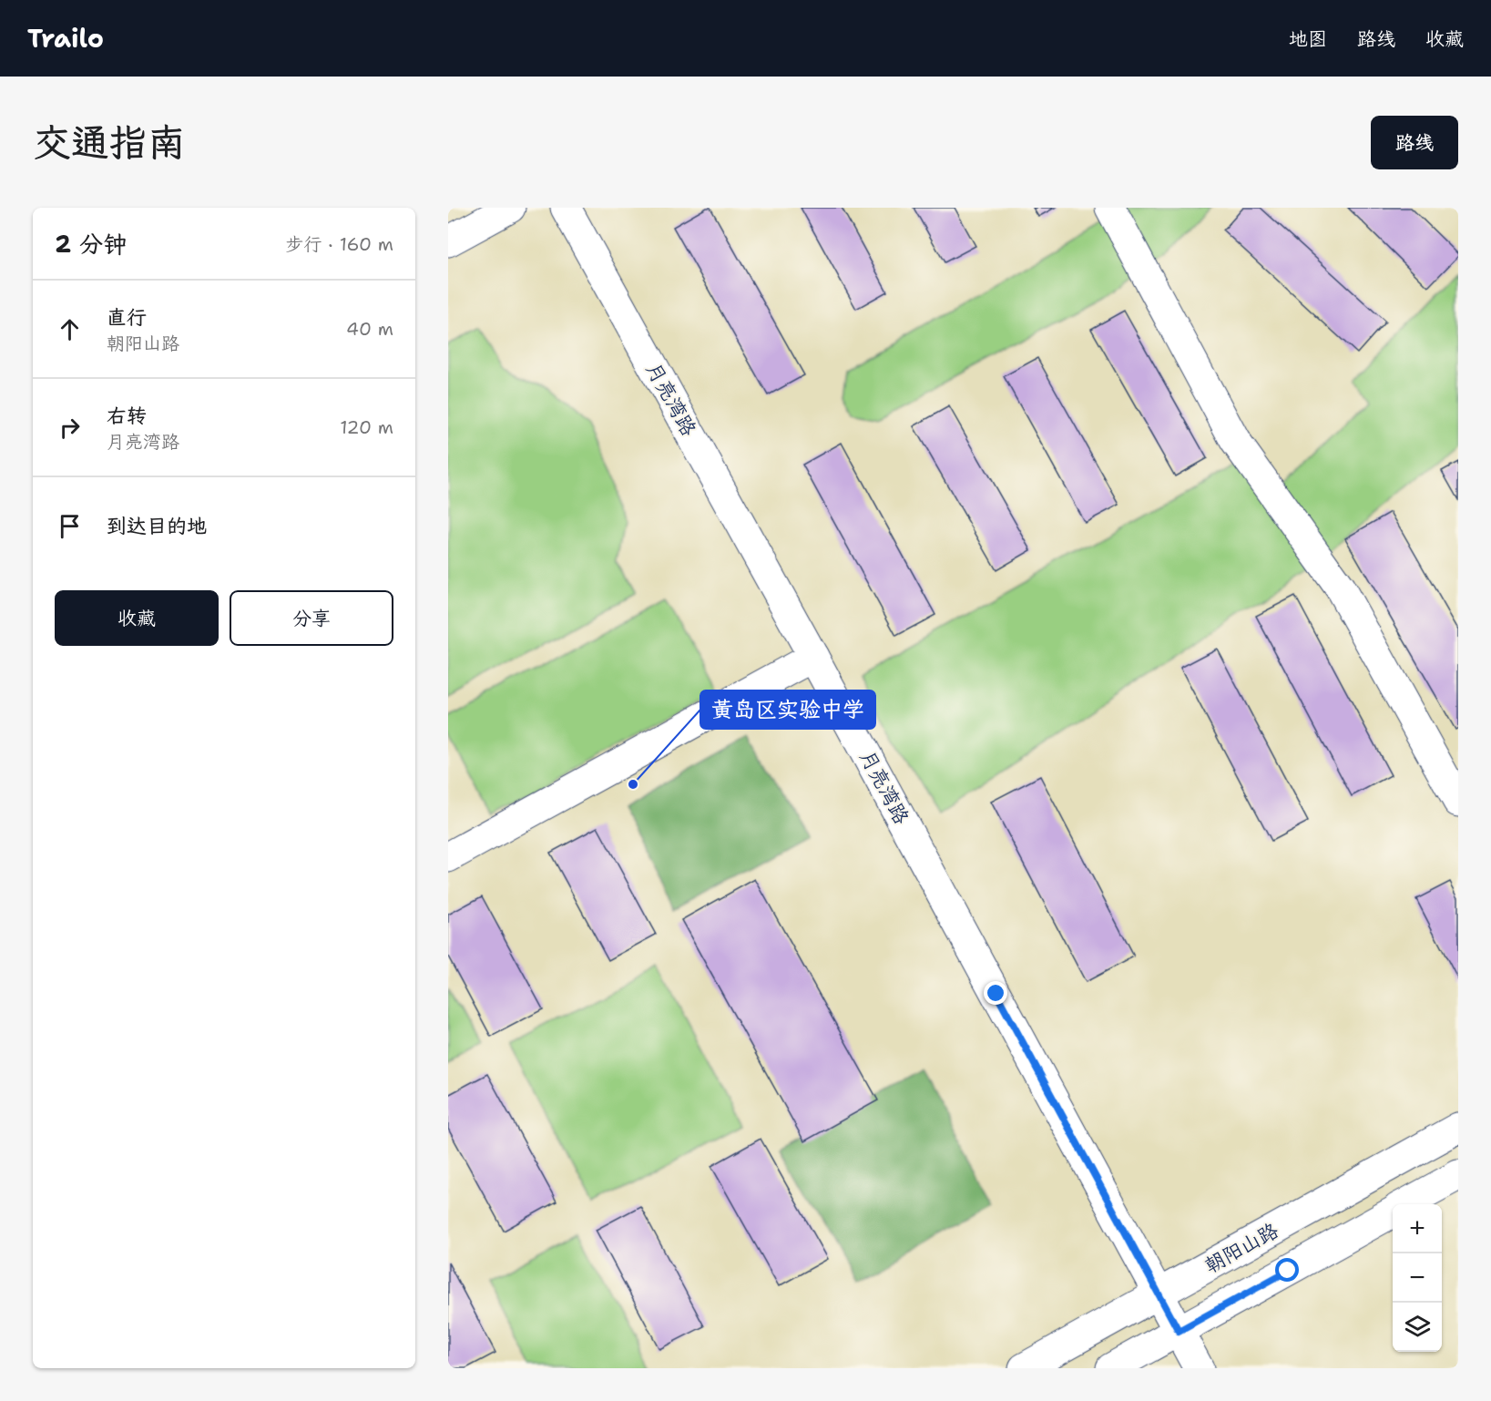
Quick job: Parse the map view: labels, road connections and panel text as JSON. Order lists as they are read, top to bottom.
{
  "streets": {
    "street": ["月亮湾路", "朝阳山路"]
  },
  "crossings": [
    ["月亮湾路", "朝阳山路"]
  ],
  "places": ["黄岛区实验中学"],
  "page": {
    "header": "Trailo",
    "nav": ["地图", "路线", "收藏"],
    "buttons": [
      "路线",
      ["收藏", "分享"]
    ],
    "title": "交通指南",
    "heading": ["2 分钟", "步行 · 160 m"],
    "list": [
      ["直行", "朝阳山路", "40 m"],
      ["右转", "月亮湾路", "120 m"],
      "到达目的地"
    ],
    "map_buttons": ["+", "−"]
  }
}
